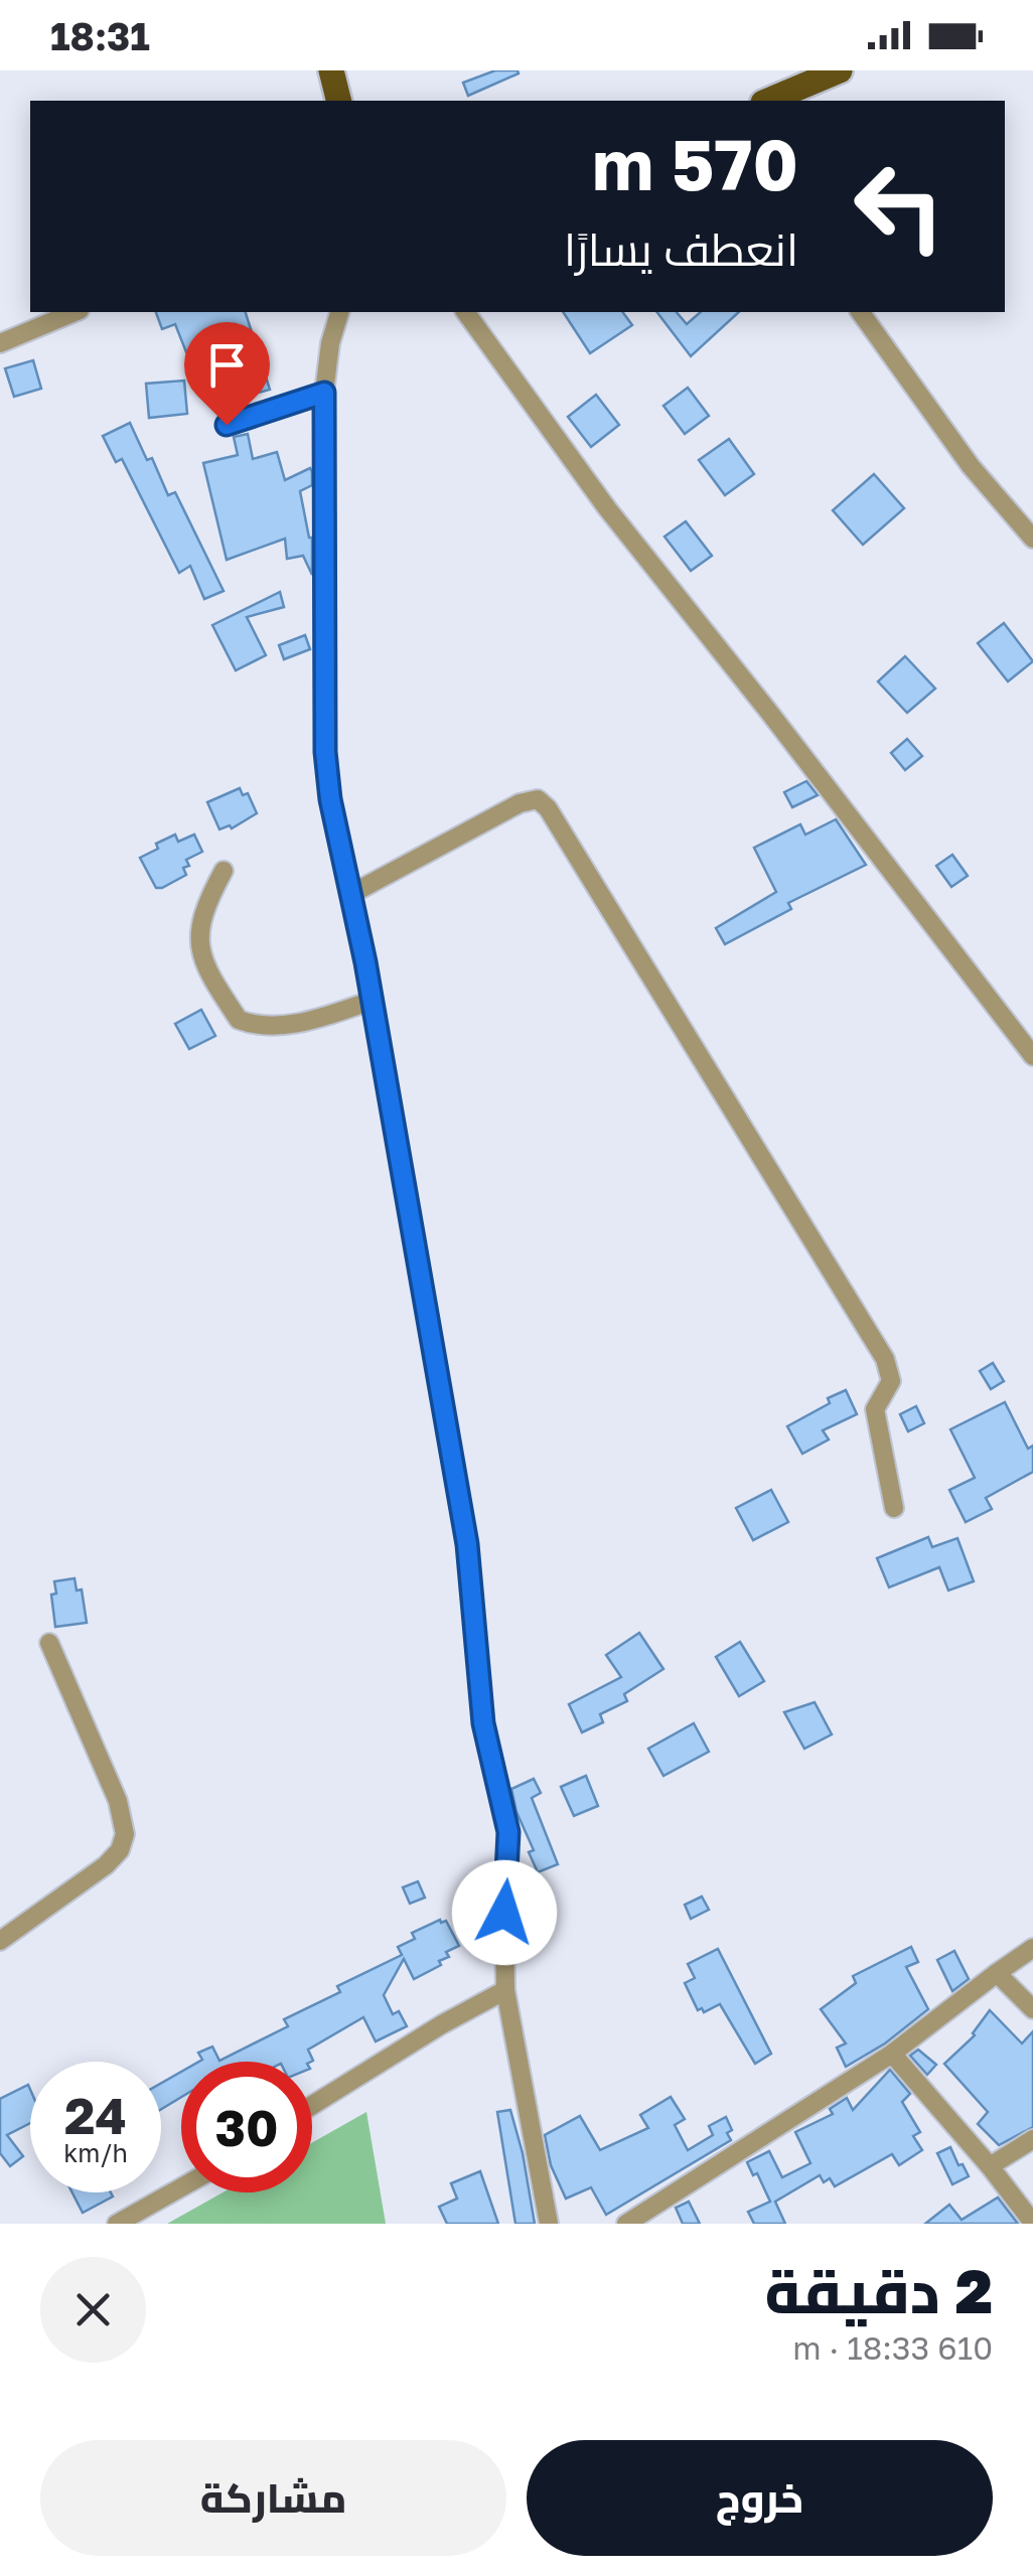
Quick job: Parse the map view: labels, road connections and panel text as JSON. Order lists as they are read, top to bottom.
{
  "page": {
    "status": "18:31",
    "turn": ["570 m", "انعطف يسارًا"],
    "speed": "24 km/h",
    "limit": "30",
    "heading": ["2 دقيقة", "610 m · 18:33"],
    "buttons": ["خروج", "مشاركة"]
  }
}
